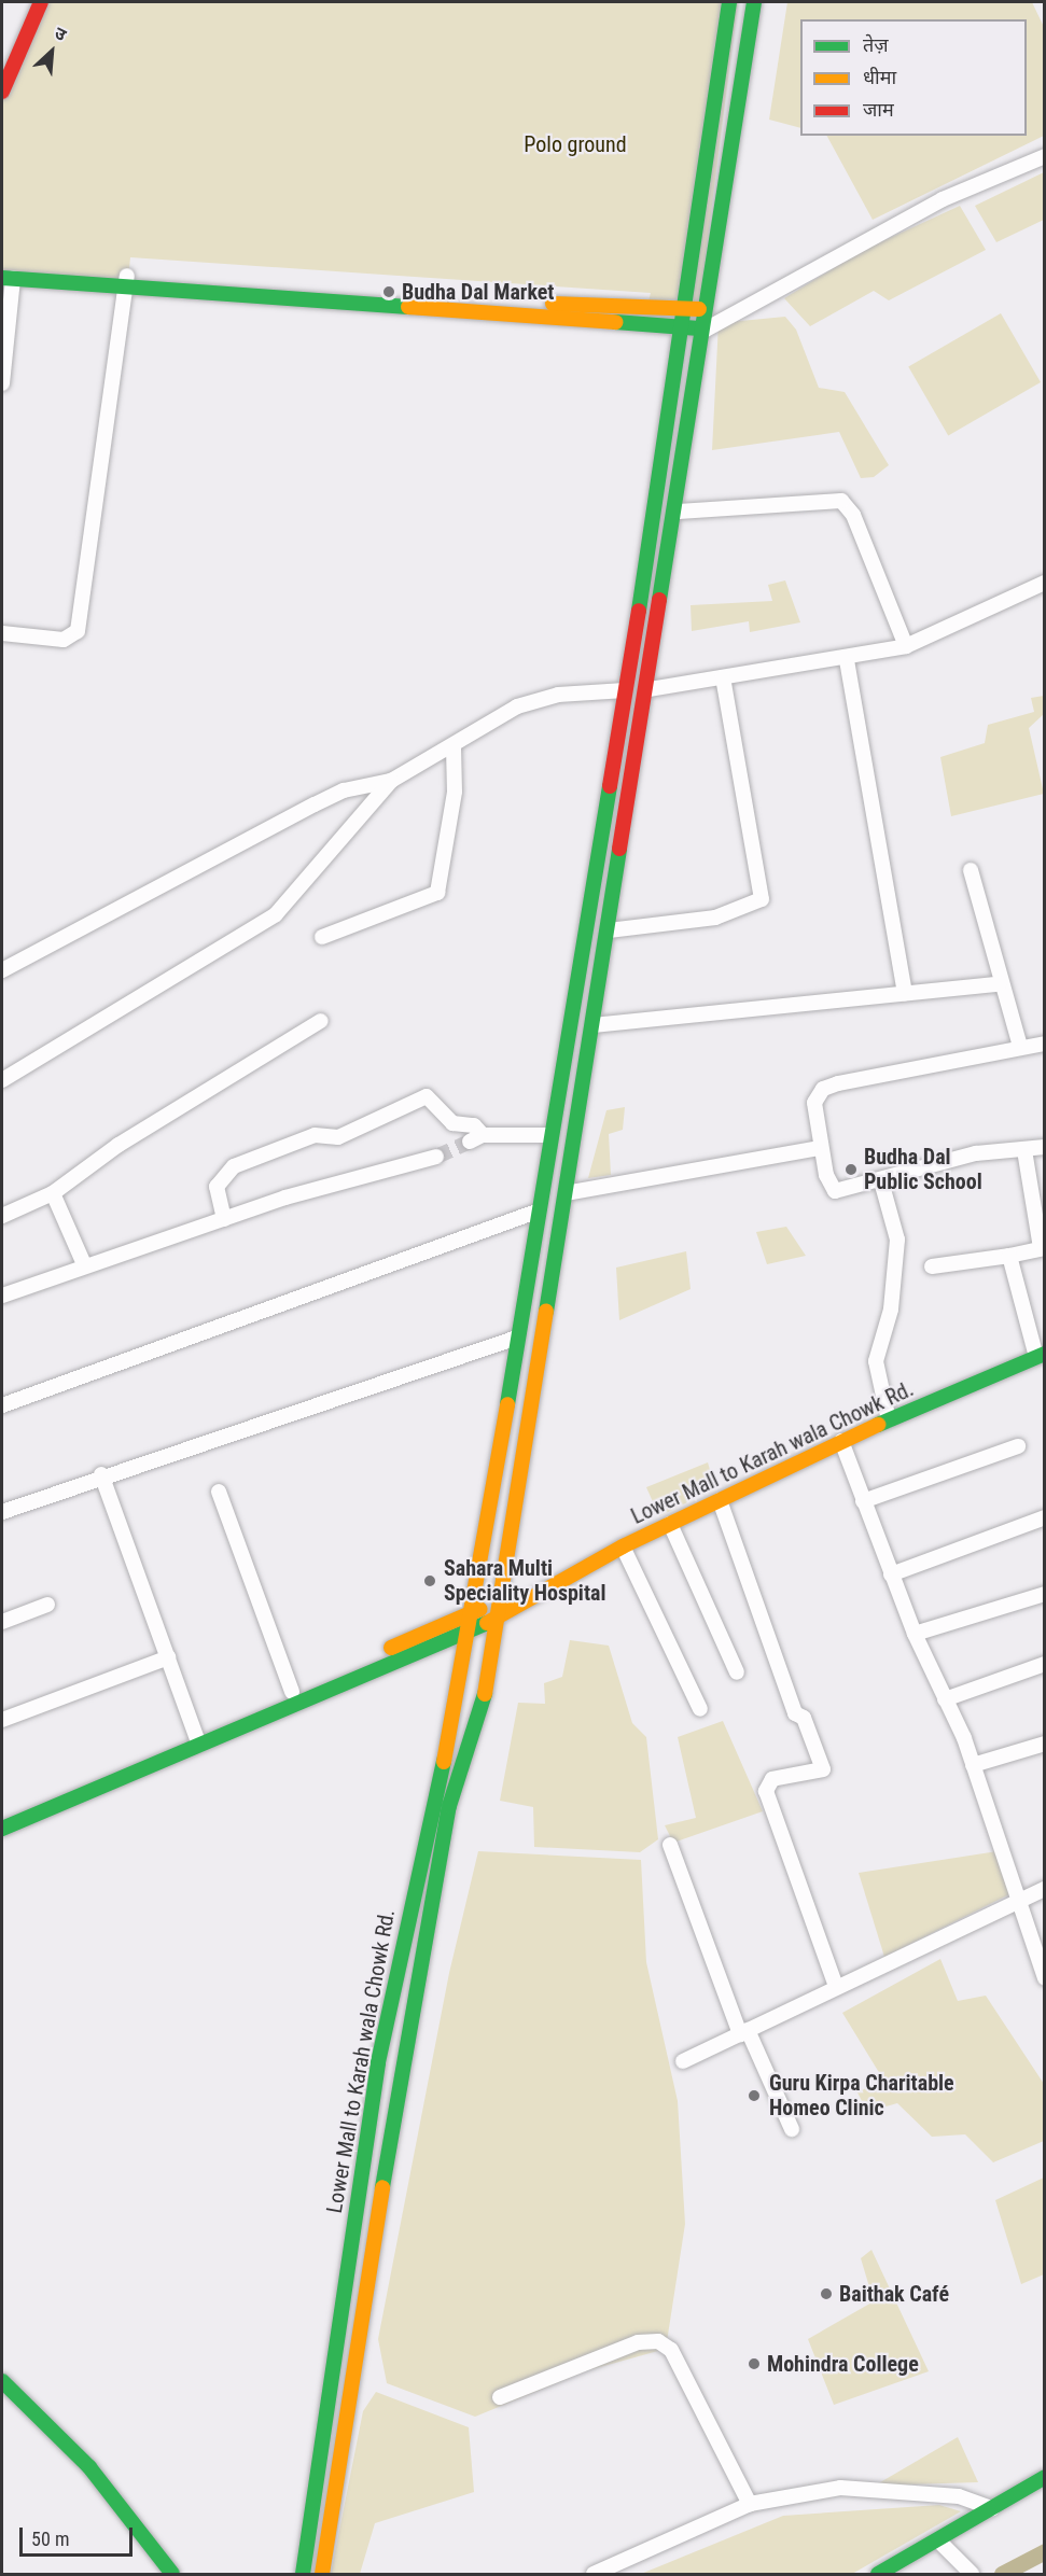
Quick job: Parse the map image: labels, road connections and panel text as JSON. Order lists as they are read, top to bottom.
{
  "streets": {
    "main road": ["Lower Mall to Karah wala Chowk Rd."]
  },
  "parks": ["Polo ground"],
  "places": [
    "Budha Dal Market",
    "Budha Dal Public School",
    "Sahara Multi Speciality Hospital",
    "Guru Kirpa Charitable Homeo Clinic",
    "Baithak Café",
    "Mohindra College"
  ],
  "legend": ["तेज़", "धीमा", "जाम"],
  "scale_bar": "50 m",
  "north": "top right"
}
